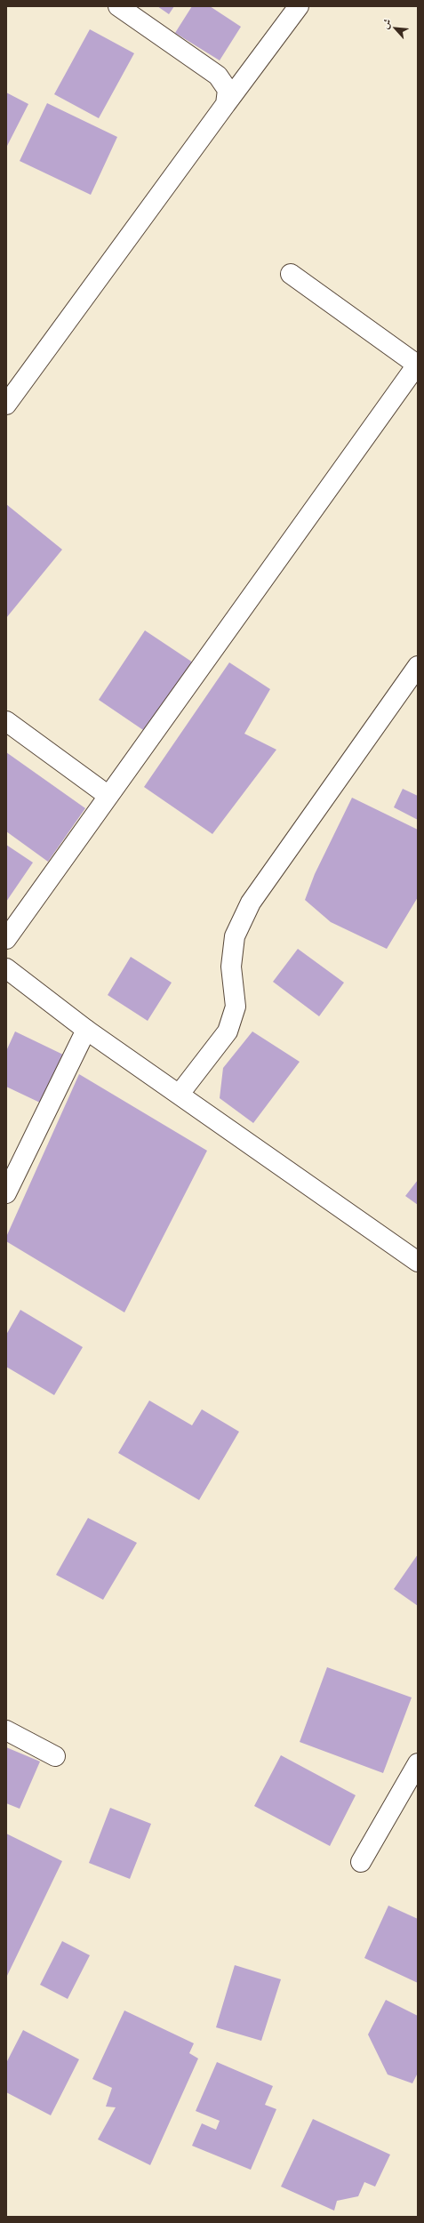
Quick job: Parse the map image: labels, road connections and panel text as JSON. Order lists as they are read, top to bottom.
{
  "north": "top left"
}
